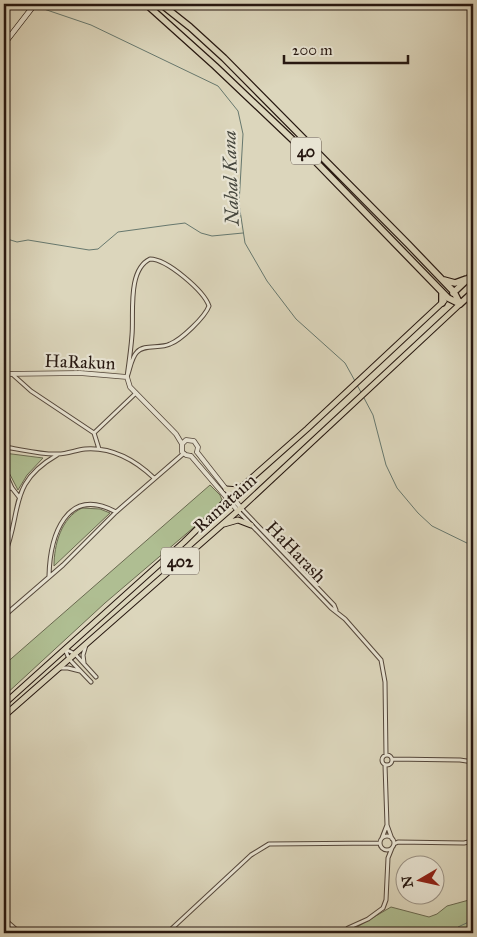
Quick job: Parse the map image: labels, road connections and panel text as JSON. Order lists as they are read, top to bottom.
{
  "streets": {
    "highway": ["40"],
    "main road": ["Ramataim", "402"],
    "street": ["HaRakun", "HaHarash"]
  },
  "crossings": [
    ["40", "Ramataim"],
    ["Ramataim", "HaHarash"]
  ],
  "water": ["Nahal Kana"],
  "scale_bar": "200 m",
  "north": "left"
}
